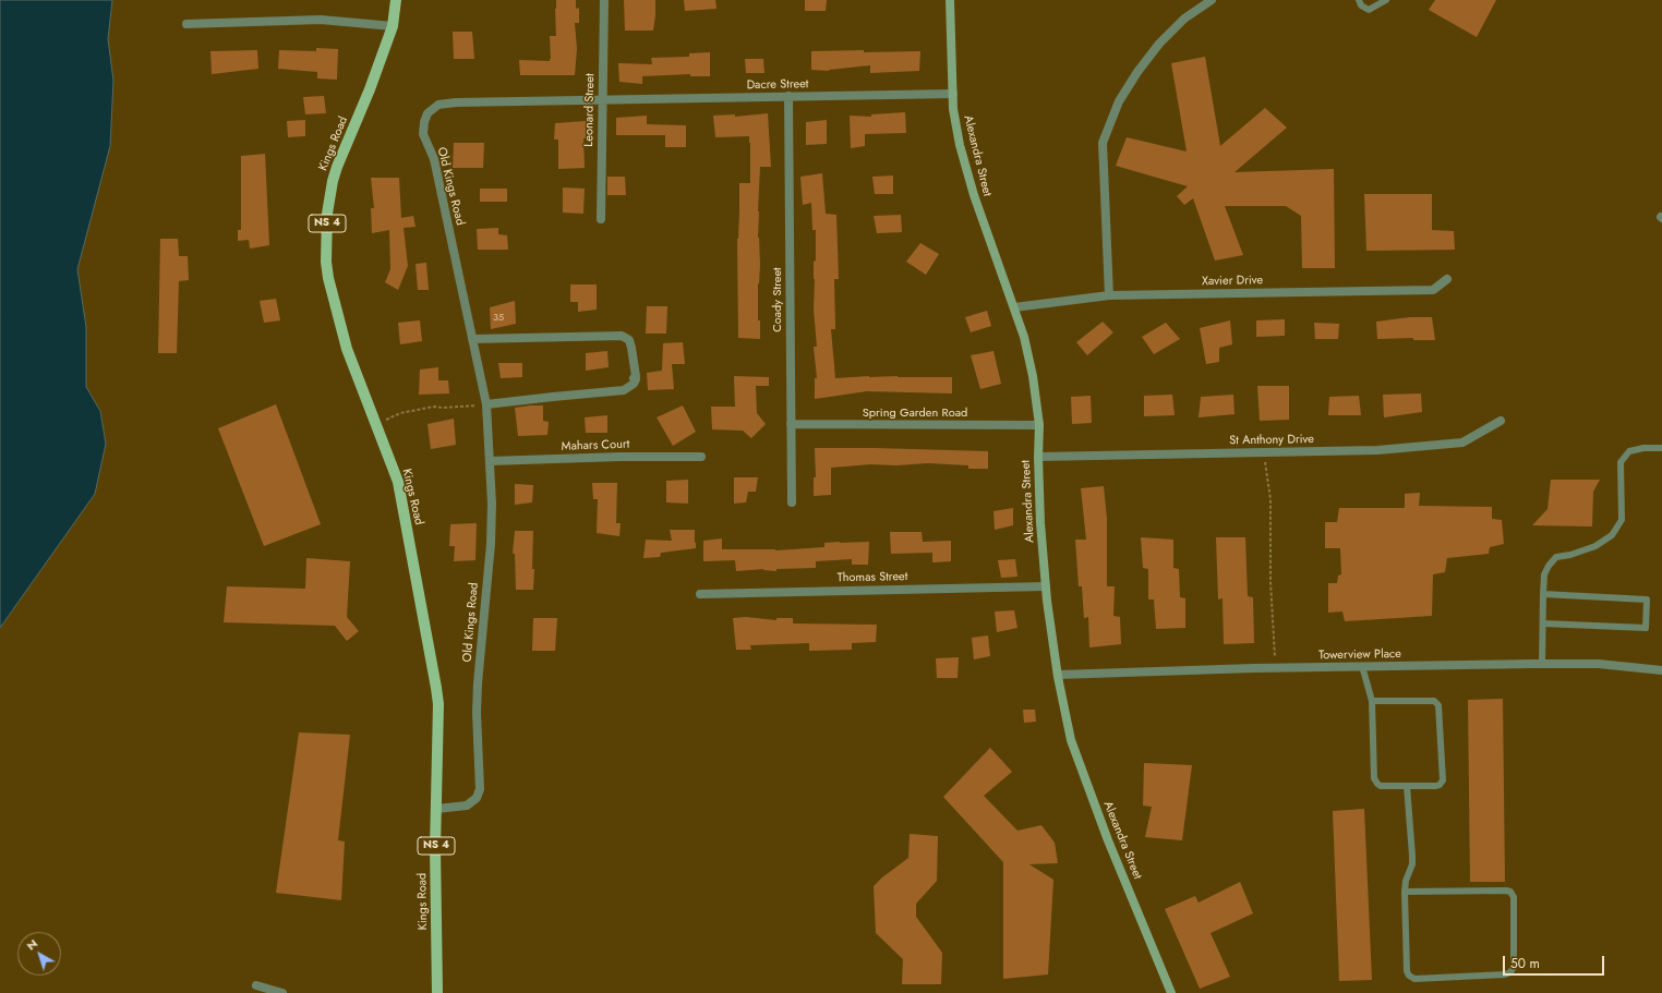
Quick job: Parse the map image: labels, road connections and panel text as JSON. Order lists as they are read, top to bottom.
{
  "streets": {
    "main road": ["Kings Road", "Alexandra Street", "NS 4"],
    "street": [
      "Dacre Street",
      "Leonard Street",
      "Old Kings Road",
      "Xavier Drive",
      "Coady Street",
      "Spring Garden Road",
      "St Anthony Drive",
      "Mahars Court",
      "Thomas Street",
      "Towerview Place"
    ]
  },
  "crossings": [
    ["Dacre Street", "Leonard Street"],
    ["Dacre Street", "Alexandra Street"],
    ["Dacre Street", "Old Kings Road"],
    ["Dacre Street", "Coady Street"],
    ["Leonard Street", "Old Kings Road"],
    ["Kings Road", "Old Kings Road"],
    ["Alexandra Street", "Xavier Drive"],
    ["Alexandra Street", "Spring Garden Road"],
    ["Alexandra Street", "St Anthony Drive"],
    ["Alexandra Street", "Thomas Street"],
    ["Alexandra Street", "Towerview Place"],
    ["Old Kings Road", "Mahars Court"],
    ["Coady Street", "Spring Garden Road"]
  ],
  "house_numbers": ["35"],
  "scale_bar": "50 m",
  "north": "top left"
}
